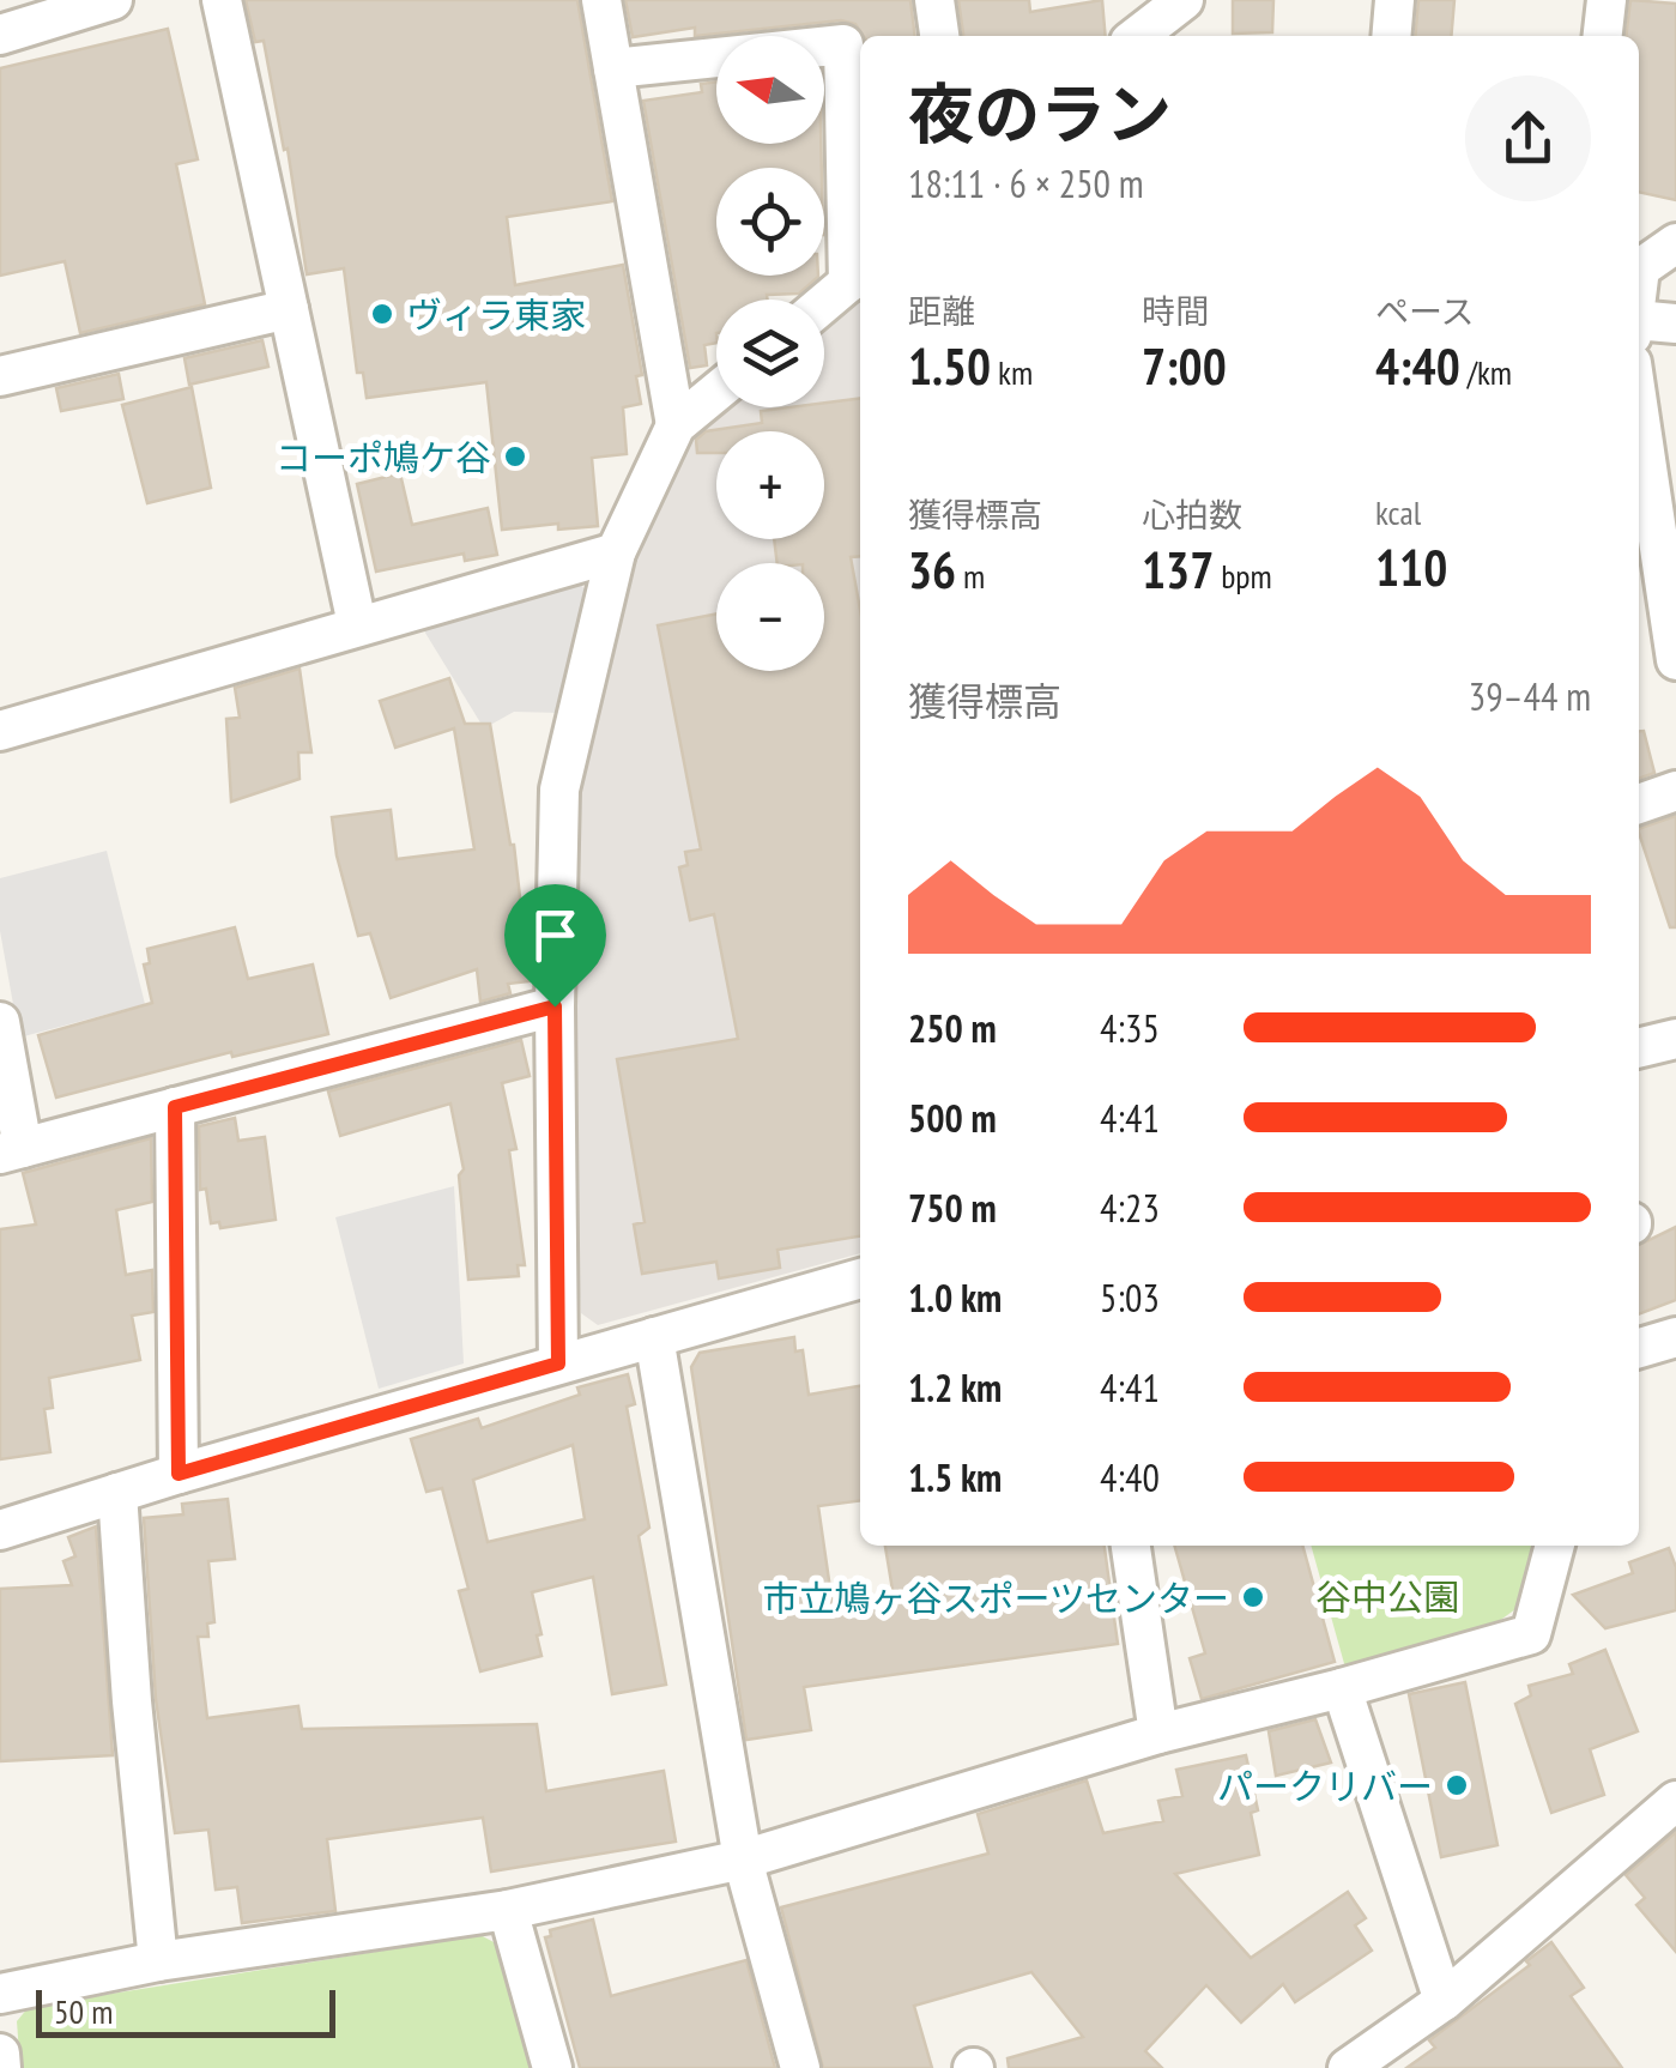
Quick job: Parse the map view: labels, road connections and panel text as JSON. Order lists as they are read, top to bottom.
{
  "parks": ["谷中公園"],
  "places": [
    "ヴィラ東家",
    "コーポ鳩ケ谷",
    "市立鳩ヶ谷スポーツセンター",
    "パークリバー"
  ],
  "scale_bar": "50 m",
  "north": "left",
  "page": {
    "map_buttons": ["+", "−"],
    "heading": ["夜のラン", "18:11 · 6 × 250 m"],
    "stats": [
      ["距離", "1.50 km"],
      ["時間", "7:00"],
      ["ペース", "4:40 /km"],
      ["獲得標高", "36 m"],
      ["心拍数", "137 bpm"],
      ["kcal", "110"]
    ],
    "chart": ["獲得標高", "39–44 m"],
    "list": [
      {
        "name": "250 m",
        "note": "4:35"
      },
      {
        "name": "500 m",
        "note": "4:41"
      },
      {
        "name": "750 m",
        "note": "4:23"
      },
      {
        "name": "1.0 km",
        "note": "5:03"
      },
      {
        "name": "1.2 km",
        "note": "4:41"
      },
      {
        "name": "1.5 km",
        "note": "4:40"
      }
    ],
    "scale": "50 m"
  }
}
